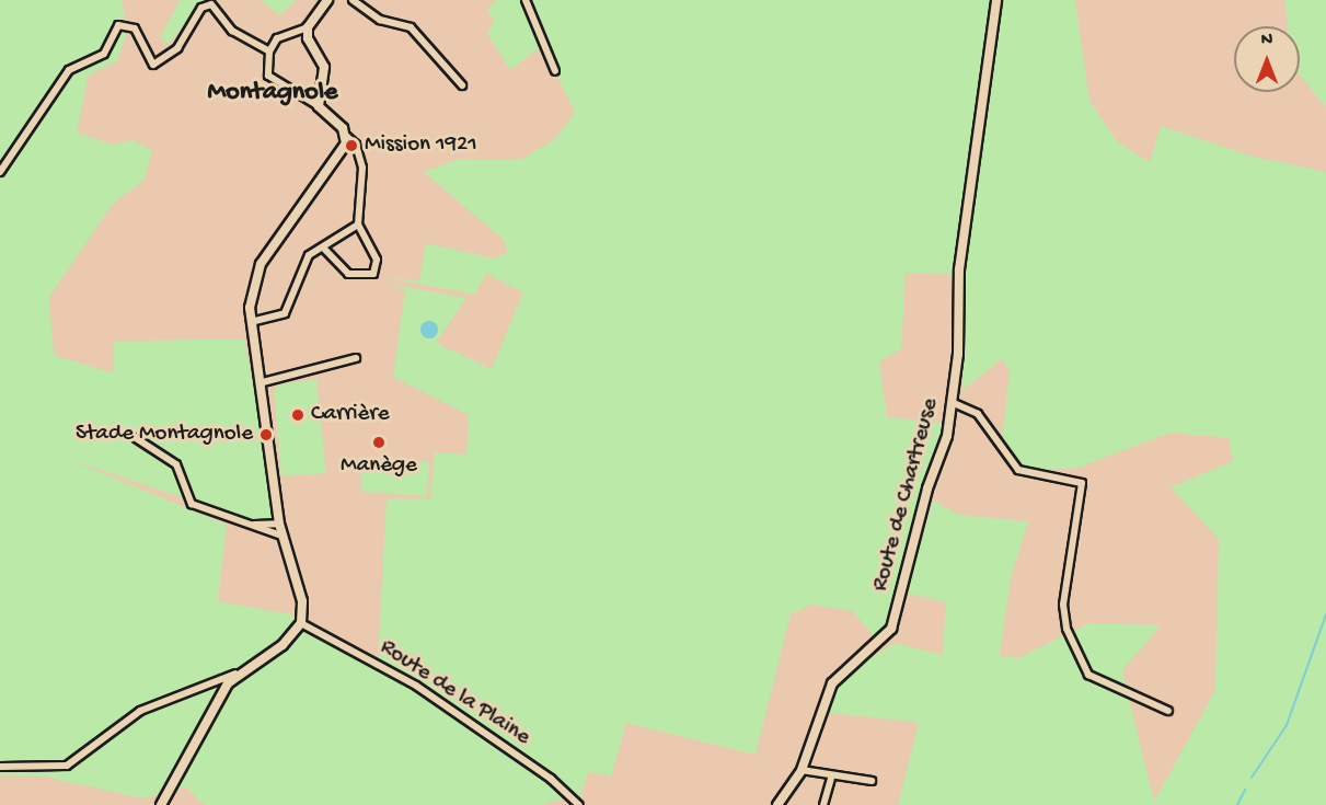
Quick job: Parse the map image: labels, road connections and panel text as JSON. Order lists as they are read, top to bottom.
{
  "streets": {
    "main road": ["Route de Chartreuse"],
    "street": ["Route de la Plaine"]
  },
  "districts": ["Montagnole"],
  "places": [
    "Mission 1921",
    "Carrière",
    "Stade Montagnole",
    "Manège"
  ],
  "north": "top"
}
